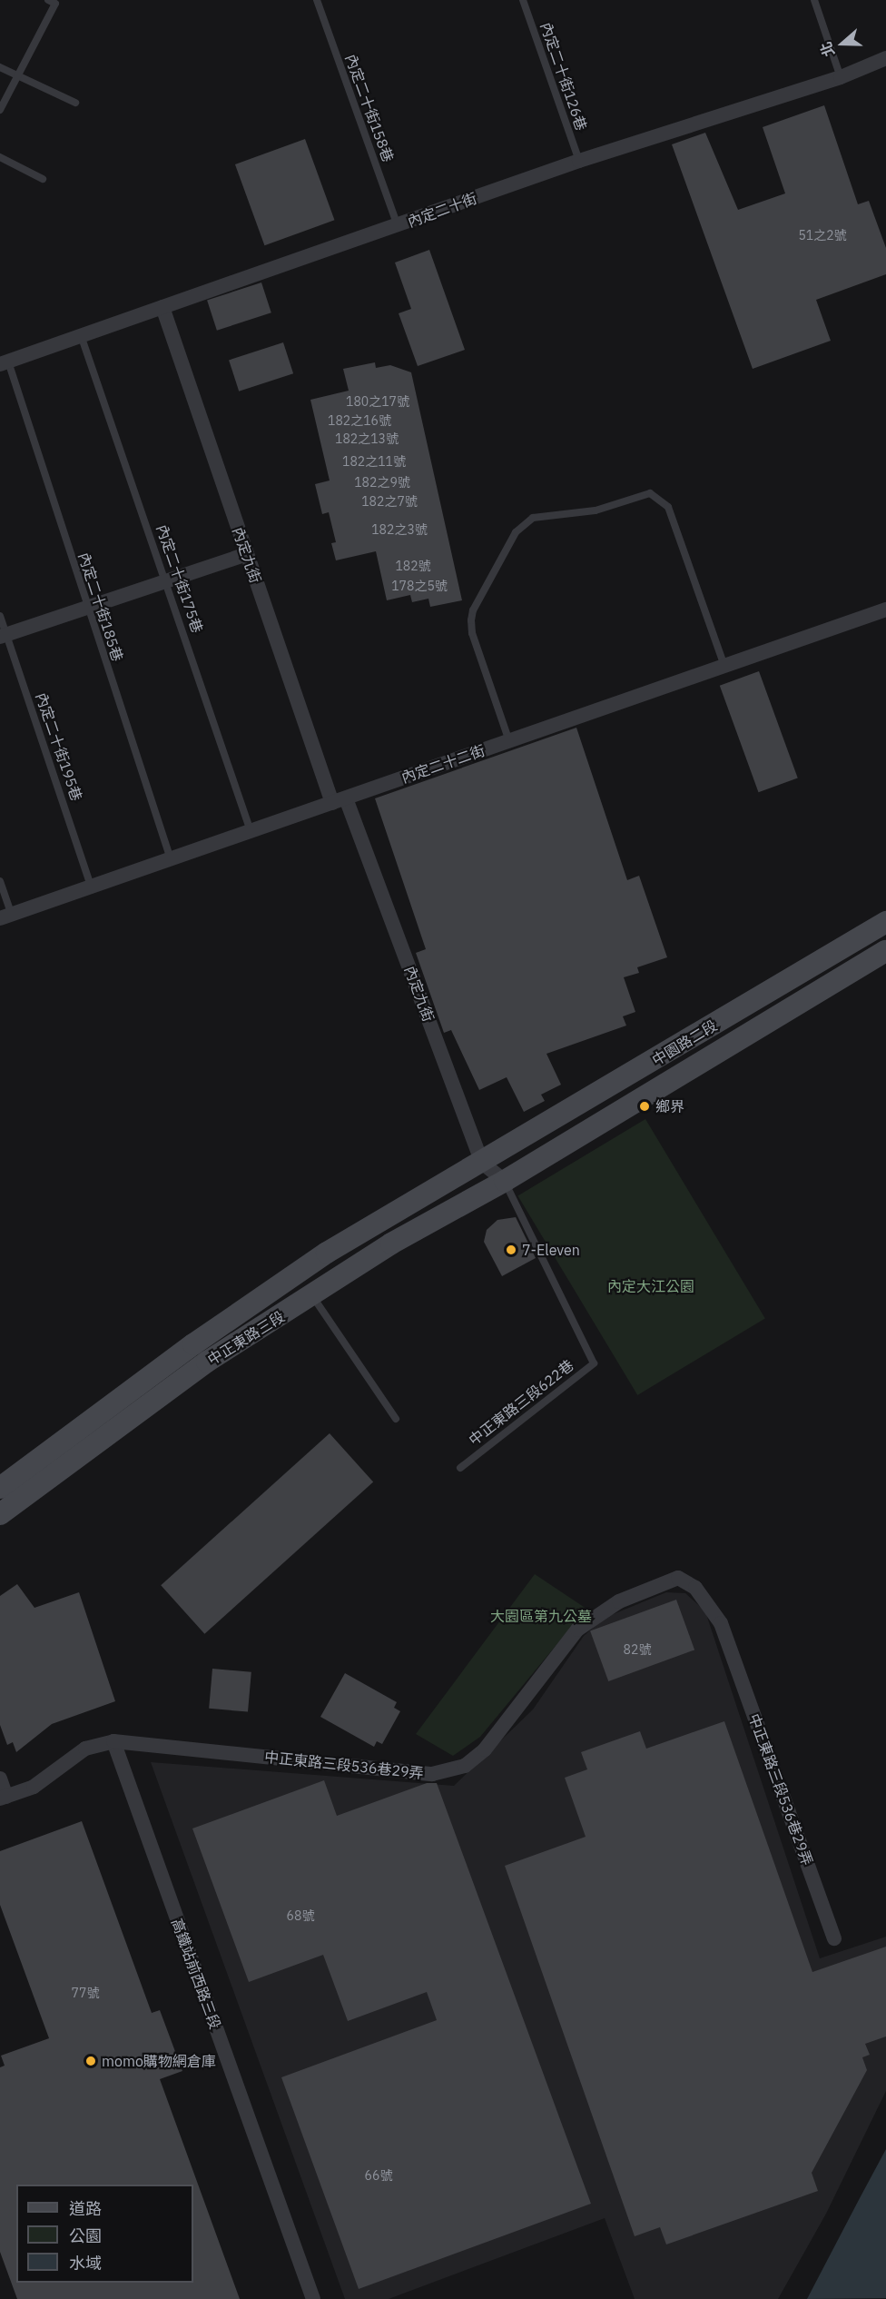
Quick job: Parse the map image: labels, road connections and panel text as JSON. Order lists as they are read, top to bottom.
{
  "streets": {
    "main road": ["中園路二段", "中正東路三段"],
    "street": [
      "內定二十街",
      "內定九街",
      "內定二十二街",
      "中正東路三段536巷29弄",
      "高鐵站前西路三段"
    ],
    "lane": [
      "內定二十街126巷",
      "內定二十街158巷",
      "內定二十街175巷",
      "內定二十街185巷",
      "內定二十街195巷",
      "中正東路三段622巷"
    ]
  },
  "crossings": [
    ["內定二十街126巷", "內定二十街"],
    ["內定二十街158巷", "內定二十街"],
    ["內定二十街", "內定九街"],
    ["內定二十街", "內定二十街175巷"],
    ["內定二十街", "內定二十街185巷"],
    ["內定九街", "內定二十二街"],
    ["內定九街", "中園路二段"],
    ["內定二十街175巷", "內定二十二街"],
    ["內定二十街185巷", "內定二十二街"],
    ["內定二十街195巷", "內定二十二街"],
    ["中園路二段", "中正東路三段"],
    ["中園路二段", "中正東路三段622巷"],
    ["中正東路三段", "中正東路三段622巷"],
    ["中正東路三段536巷29弄", "高鐵站前西路三段"]
  ],
  "parks": ["內定大江公園", "大園區第九公墓"],
  "places": ["鄉界", "7-Eleven", "momo購物網倉庫"],
  "house_numbers": [
    "51之2號",
    "180之17號",
    "182之16號",
    "182之13號",
    "182之11號",
    "182之9號",
    "182之7號",
    "182之3號",
    "182號",
    "178之5號",
    "82號",
    "68號",
    "77號",
    "66號"
  ],
  "legend": ["道路", "公園", "水域"],
  "north": "left"
}
